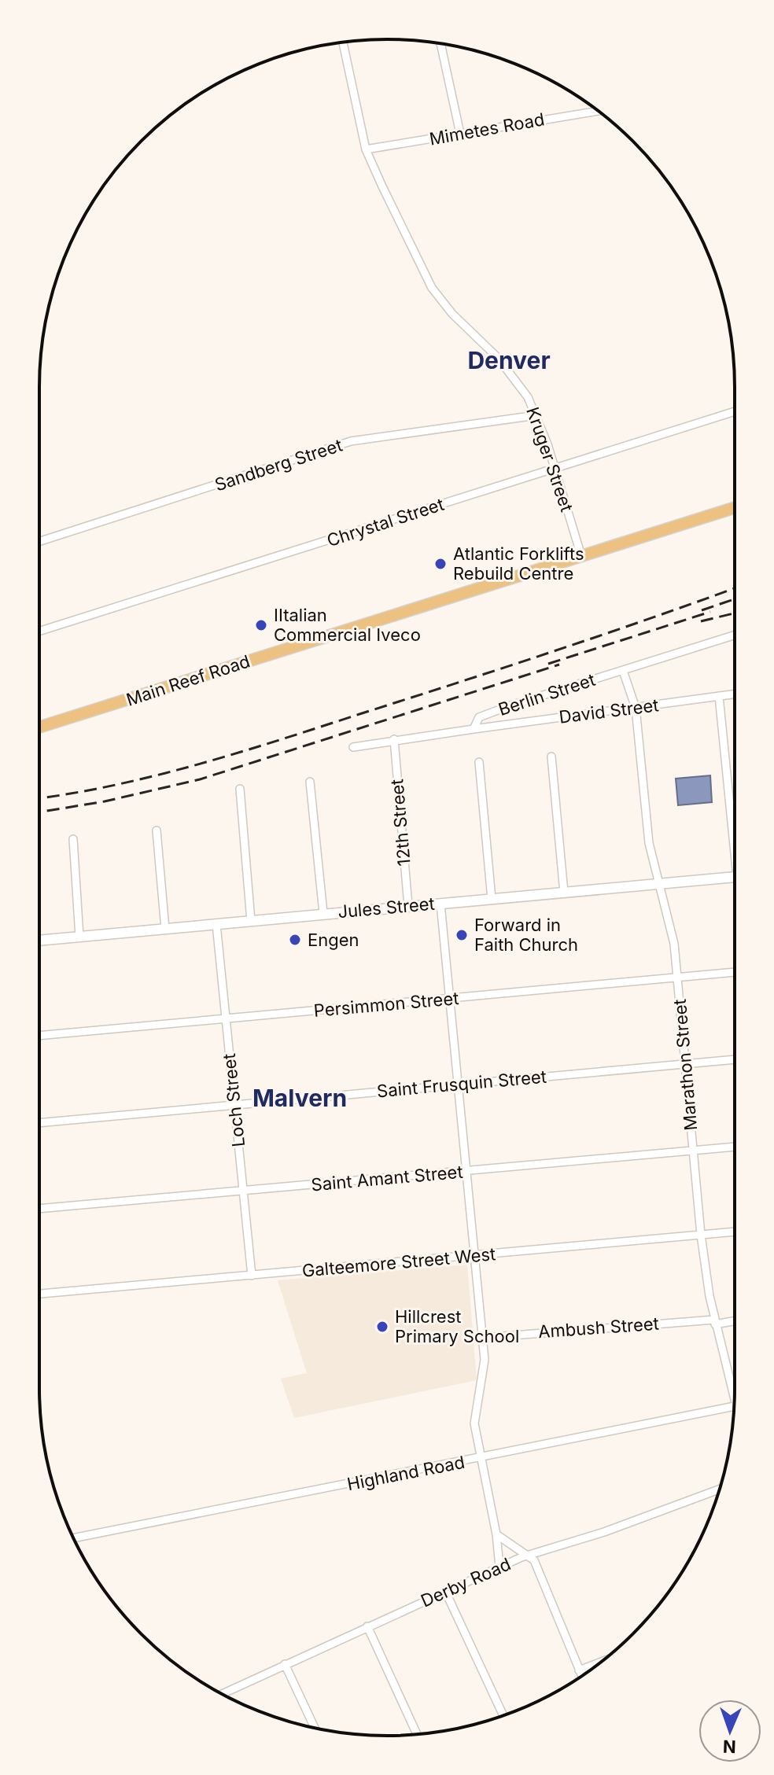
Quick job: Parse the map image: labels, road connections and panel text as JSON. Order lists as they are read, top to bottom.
{
  "streets": {
    "main road": ["Main Reef Road", "Jules Street"],
    "street": [
      "Mimetes Road",
      "Kruger Street",
      "Sandberg Street",
      "Chrystal Street",
      "Berlin Street",
      "David Street",
      "12th Street",
      "Persimmon Street",
      "Marathon Street",
      "Saint Frusquin Street",
      "Loch Street",
      "Saint Amant Street",
      "Galteemore Street West",
      "Ambush Street",
      "Highland Road",
      "Derby Road"
    ]
  },
  "crossings": [
    ["Mimetes Road", "Kruger Street"],
    ["Kruger Street", "Sandberg Street"],
    ["Kruger Street", "Chrystal Street"],
    ["Kruger Street", "Main Reef Road"],
    ["Berlin Street", "David Street"],
    ["David Street", "Marathon Street"],
    ["12th Street", "Jules Street"],
    ["Jules Street", "Marathon Street"],
    ["Jules Street", "Loch Street"],
    ["Persimmon Street", "Marathon Street"],
    ["Persimmon Street", "Loch Street"],
    ["Marathon Street", "Saint Frusquin Street"],
    ["Marathon Street", "Saint Amant Street"],
    ["Marathon Street", "Galteemore Street West"],
    ["Marathon Street", "Ambush Street"],
    ["Saint Frusquin Street", "Loch Street"],
    ["Loch Street", "Saint Amant Street"],
    ["Loch Street", "Galteemore Street West"]
  ],
  "districts": ["Denver", "Malvern"],
  "places": [
    "Atlantic Forklifts Rebuild Centre",
    "IItalian Commercial Iveco",
    "Forward in Faith Church",
    "Engen",
    "Hillcrest Primary School"
  ],
  "north": "bottom"
}
